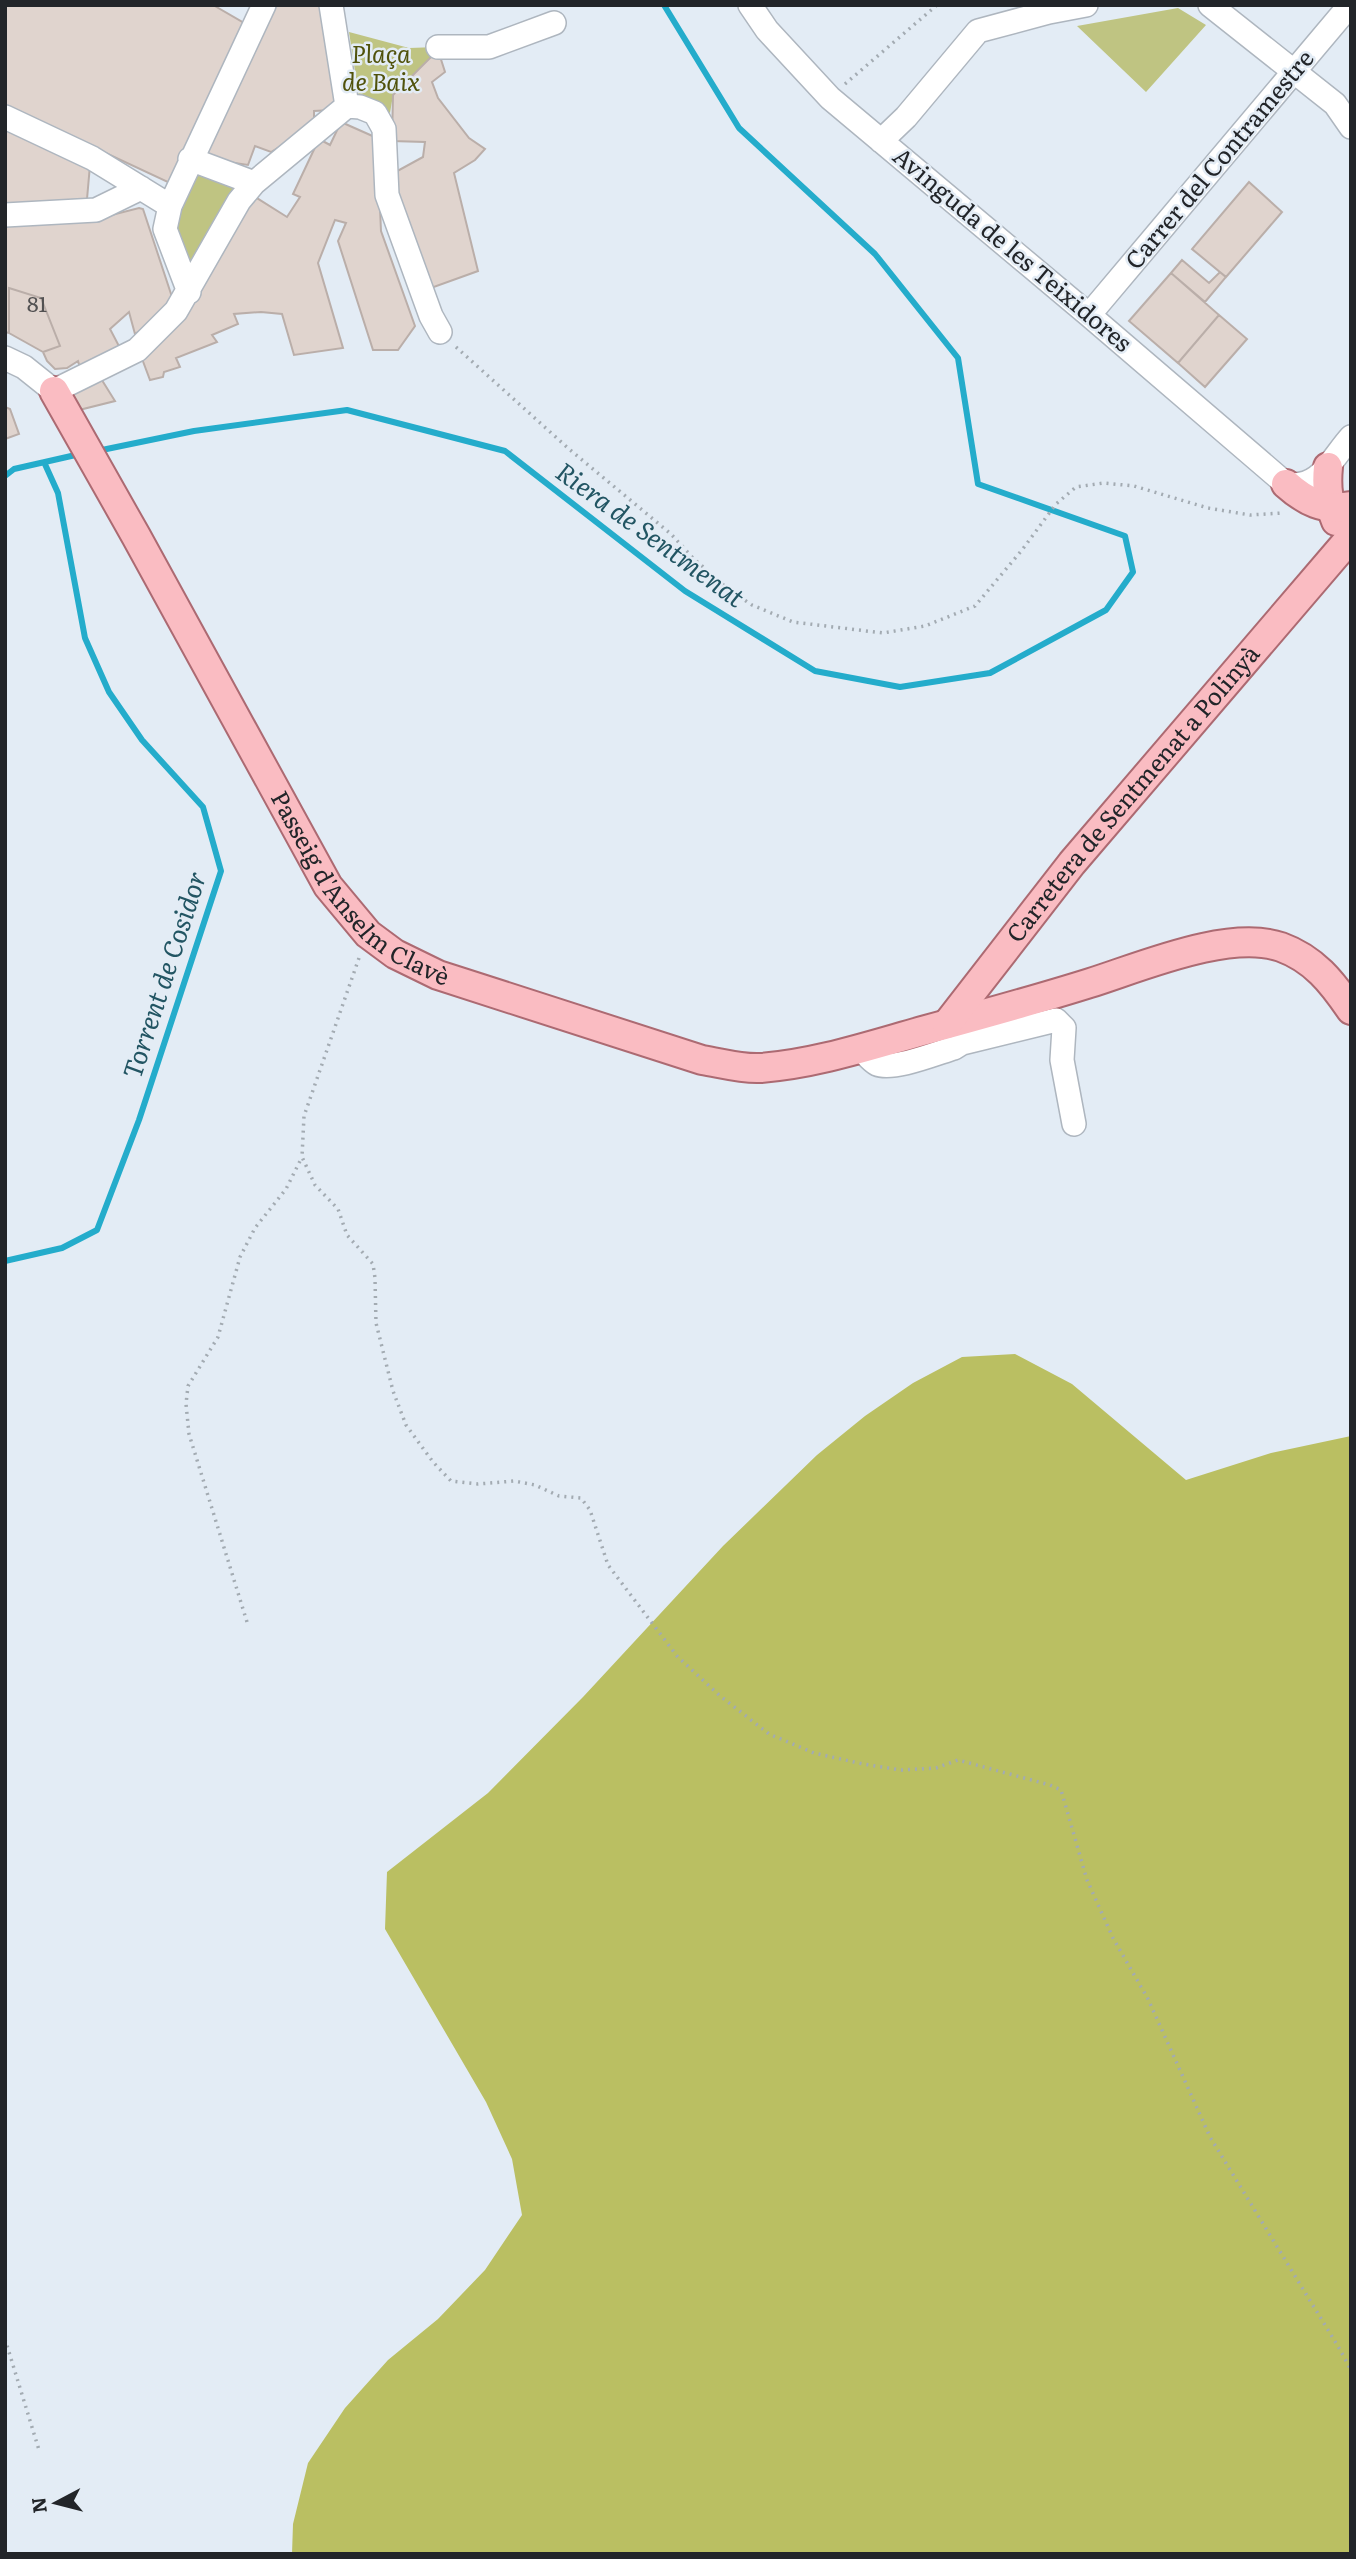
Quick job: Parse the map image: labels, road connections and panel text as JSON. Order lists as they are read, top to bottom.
{
  "streets": {
    "main road": ["Carretera de Sentmenat a Polinyà", "Passeig d'Anselm Clavè"],
    "street": ["Carrer del Contramestre", "Avinguda de les Teixidores"]
  },
  "crossings": [
    ["Carrer del Contramestre", "Avinguda de les Teixidores"],
    ["Avinguda de les Teixidores", "Carretera de Sentmenat a Polinyà"],
    ["Carretera de Sentmenat a Polinyà", "Passeig d'Anselm Clavè"]
  ],
  "water": ["Riera de Sentmenat", "Torrent de Cosidor"],
  "parks": ["Plaça de Baix"],
  "house_numbers": ["81"],
  "north": "left"
}
